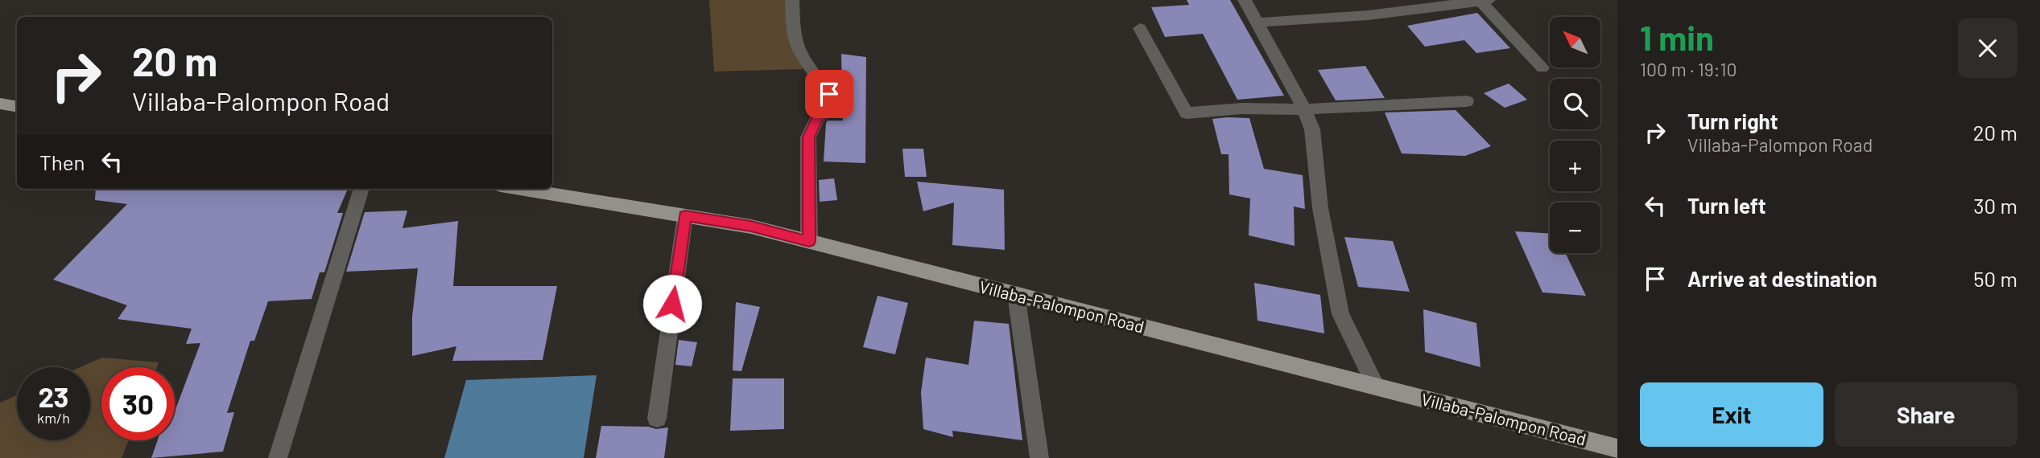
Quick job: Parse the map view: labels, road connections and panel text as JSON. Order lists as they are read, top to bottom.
{
  "streets": {
    "main road": ["Villaba-Palompon Road"]
  },
  "north": "top left",
  "page": {
    "heading": ["1 min", "100 m · 19:10"],
    "map_buttons": ["+", "−"],
    "turn": ["20 m", "Villaba-Palompon Road"],
    "list": [
      {
        "name": "Turn right",
        "note": "Villaba-Palompon Road",
        "value": "20 m"
      },
      {
        "name": "Turn left",
        "value": "30 m"
      },
      {
        "name": "Arrive at destination",
        "value": "50 m"
      }
    ],
    "then": "Then",
    "speed": "23 km/h",
    "limit": "30",
    "buttons": ["Exit", "Share"]
  }
}
